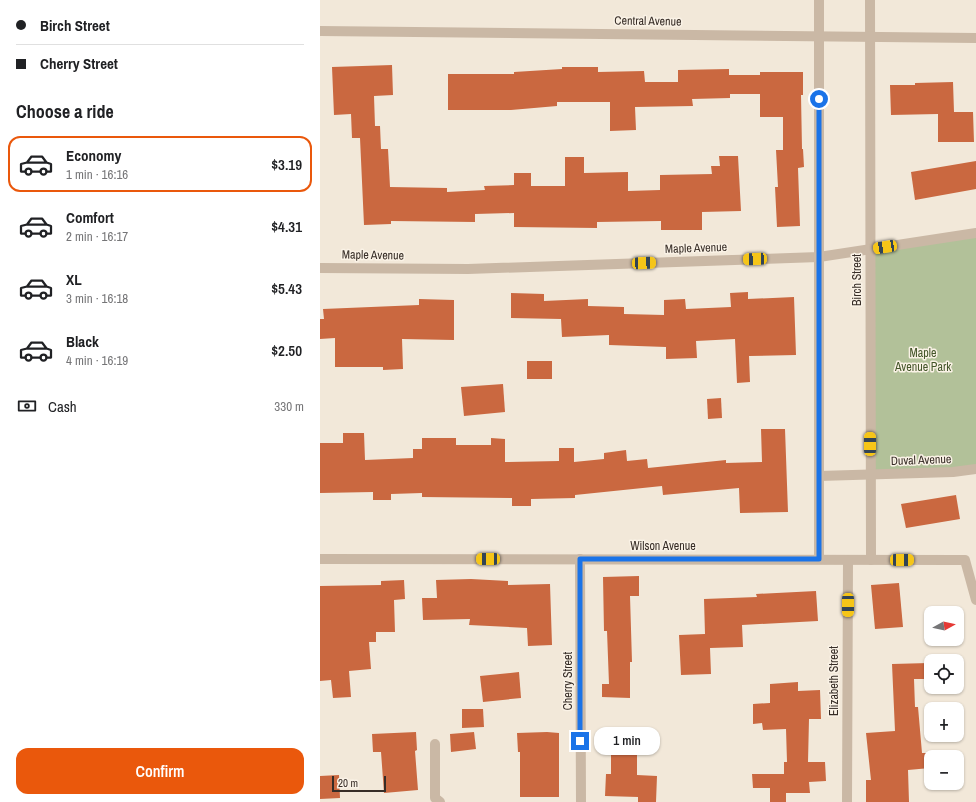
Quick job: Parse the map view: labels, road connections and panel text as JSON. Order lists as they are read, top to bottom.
{
  "streets": {
    "street": [
      "Central Avenue",
      "Maple Avenue",
      "Birch Street",
      "Duval Avenue",
      "Wilson Avenue",
      "Cherry Street",
      "Elizabeth Street"
    ]
  },
  "crossings": [
    ["Central Avenue", "Birch Street"],
    ["Maple Avenue", "Birch Street"],
    ["Birch Street", "Duval Avenue"],
    ["Birch Street", "Wilson Avenue"],
    ["Wilson Avenue", "Cherry Street"],
    ["Wilson Avenue", "Elizabeth Street"]
  ],
  "parks": ["Maple Avenue Park"],
  "scale_bar": "20 m",
  "north": "right",
  "page": {
    "banner": ["Birch Street", "Cherry Street"],
    "heading": "Choose a ride",
    "list": [
      {
        "name": "Economy",
        "note": "1 min · 16:16",
        "value": "$3.19"
      },
      {
        "name": "Comfort",
        "note": "2 min · 16:17",
        "value": "$4.31"
      },
      {
        "name": "XL",
        "note": "3 min · 16:18",
        "value": "$5.43"
      },
      {
        "name": "Black",
        "note": "4 min · 16:19",
        "value": "$2.50"
      }
    ],
    "pay": ["Cash", "330 m"],
    "map_buttons": ["+", "−"],
    "bubble": "1 min",
    "buttons": "Confirm",
    "scale": "20 m"
  }
}
